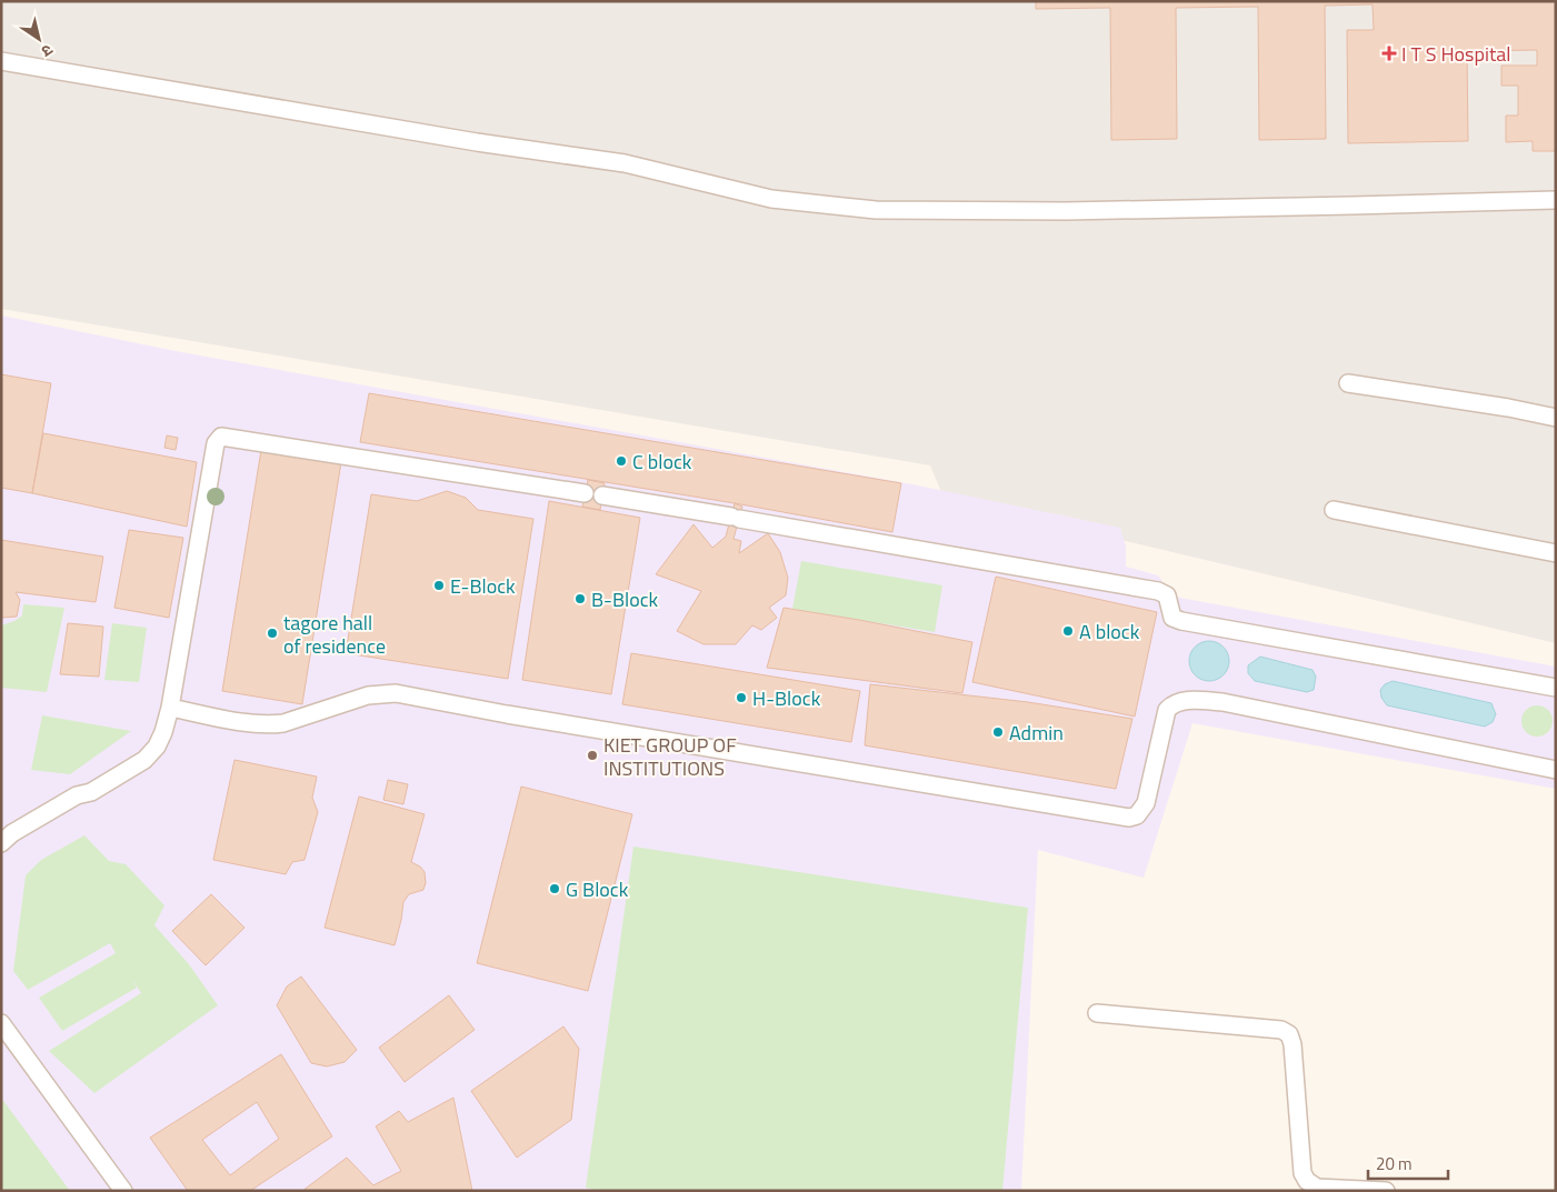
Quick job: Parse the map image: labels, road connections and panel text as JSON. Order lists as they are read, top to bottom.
{
  "places": {
    "health": ["I T S Hospital"],
    "other": [
      "C block",
      "E-Block",
      "B-Block",
      "A block",
      "tagore hall of residence",
      "H-Block",
      "Admin",
      "KIET GROUP OF INSTITUTIONS",
      "G Block"
    ]
  },
  "scale_bar": "20 m",
  "north": "bottom right"
}
